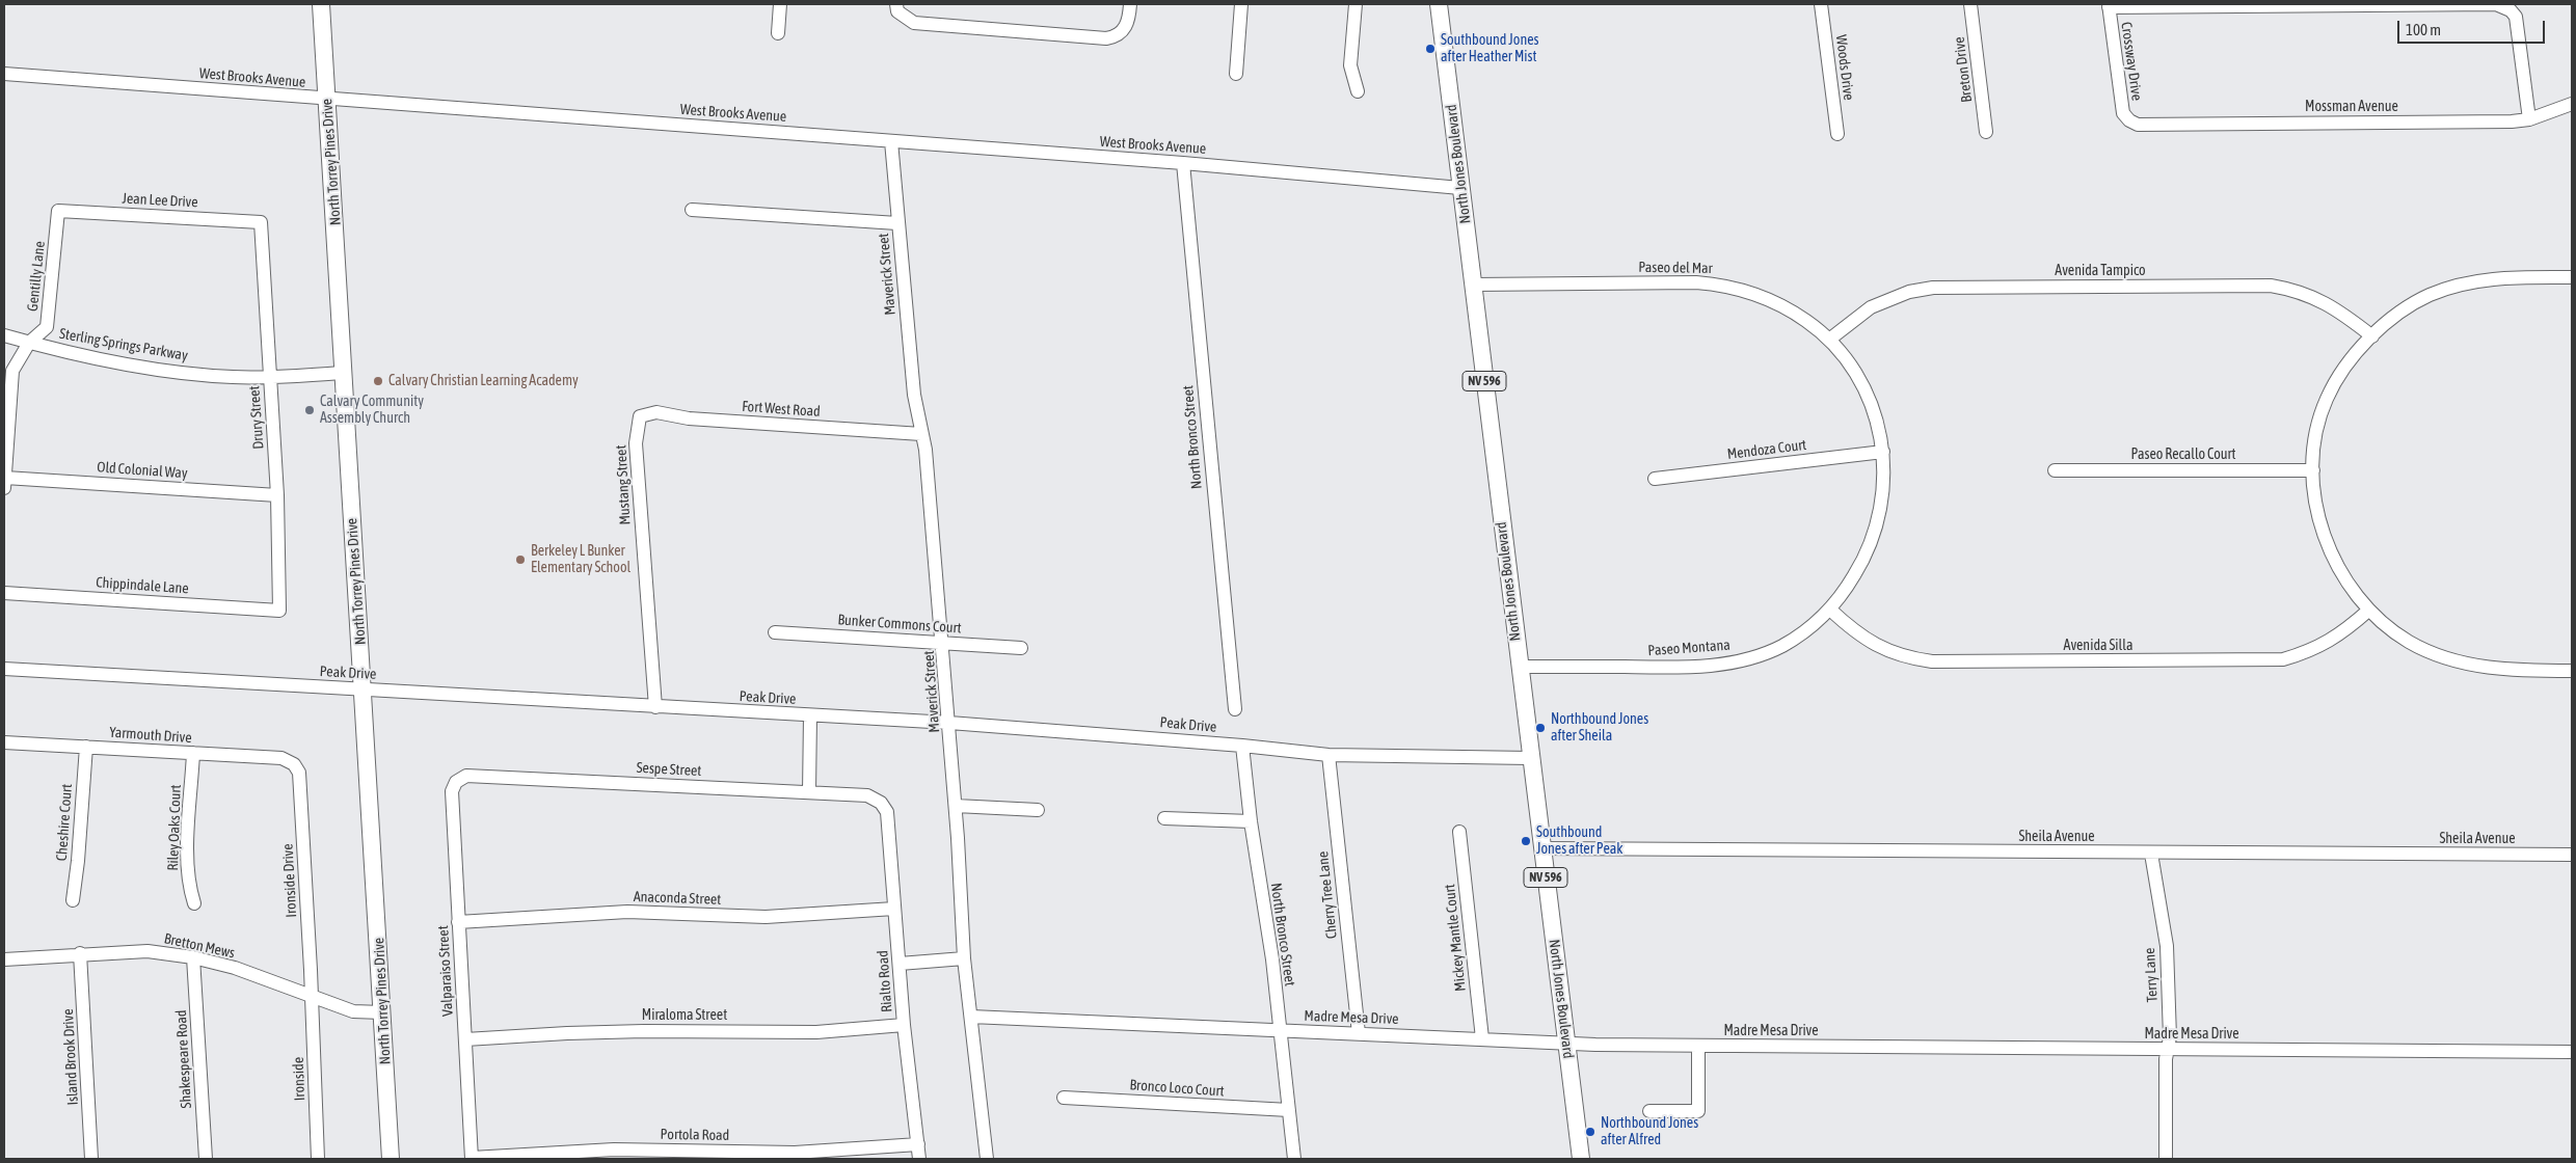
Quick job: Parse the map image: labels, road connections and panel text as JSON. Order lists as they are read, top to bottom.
{
  "streets": {
    "main road": ["North Torrey Pines Drive", "North Jones Boulevard", "NV 596"],
    "street": [
      "Crossway Drive",
      "Woods Drive",
      "Breton Drive",
      "West Brooks Avenue",
      "Mossman Avenue",
      "Jean Lee Drive",
      "Paseo del Mar",
      "Avenida Tampico",
      "Maverick Street",
      "Gentilly Lane",
      "Sterling Springs Parkway",
      "Fort West Road",
      "Drury Street",
      "North Bronco Street",
      "Mendoza Court",
      "Paseo Recallo Court",
      "Old Colonial Way",
      "Mustang Street",
      "Chippindale Lane",
      "Bunker Commons Court",
      "Avenida Silla",
      "Paseo Montana",
      "Peak Drive",
      "Yarmouth Drive",
      "Sespe Street",
      "Cheshire Court",
      "Riley Oaks Court",
      "Sheila Avenue",
      "Ironside Drive",
      "Cherry Tree Lane",
      "Anaconda Street",
      "Mickey Mantle Court",
      "Bretton Mews",
      "Valparaiso Street",
      "Terry Lane",
      "Rialto Road",
      "Miraloma Street",
      "Madre Mesa Drive",
      "Island Brook Drive",
      "Shakespeare Road",
      "Ironside",
      "Bronco Loco Court",
      "Portola Road"
    ]
  },
  "crossings": [
    ["Crossway Drive", "Mossman Avenue"],
    ["West Brooks Avenue", "North Torrey Pines Drive"],
    ["West Brooks Avenue", "North Jones Boulevard"],
    ["West Brooks Avenue", "Maverick Street"],
    ["West Brooks Avenue", "North Bronco Street"],
    ["North Torrey Pines Drive", "Sterling Springs Parkway"],
    ["North Torrey Pines Drive", "Peak Drive"],
    ["North Torrey Pines Drive", "Bretton Mews"],
    ["North Jones Boulevard", "Paseo del Mar"],
    ["North Jones Boulevard", "Paseo Montana"],
    ["North Jones Boulevard", "Peak Drive"],
    ["North Jones Boulevard", "Sheila Avenue"],
    ["North Jones Boulevard", "Madre Mesa Drive"],
    ["Jean Lee Drive", "Gentilly Lane"],
    ["Jean Lee Drive", "Drury Street"],
    ["Paseo del Mar", "Avenida Tampico"],
    ["Paseo del Mar", "Mendoza Court"],
    ["Paseo del Mar", "Paseo Montana"],
    ["Maverick Street", "Fort West Road"],
    ["Maverick Street", "Bunker Commons Court"],
    ["Maverick Street", "Peak Drive"],
    ["Maverick Street", "Madre Mesa Drive"],
    ["Gentilly Lane", "Sterling Springs Parkway"],
    ["Gentilly Lane", "Old Colonial Way"],
    ["Sterling Springs Parkway", "Drury Street"],
    ["Fort West Road", "Mustang Street"],
    ["Drury Street", "Old Colonial Way"],
    ["Drury Street", "Chippindale Lane"],
    ["North Bronco Street", "Peak Drive"],
    ["North Bronco Street", "Madre Mesa Drive"],
    ["North Bronco Street", "Bronco Loco Court"],
    ["Mendoza Court", "Paseo Montana"],
    ["Mustang Street", "Peak Drive"],
    ["Avenida Silla", "Paseo Montana"],
    ["Peak Drive", "Cherry Tree Lane"],
    ["Yarmouth Drive", "Cheshire Court"],
    ["Yarmouth Drive", "Riley Oaks Court"],
    ["Yarmouth Drive", "Ironside Drive"],
    ["Sespe Street", "Valparaiso Street"],
    ["Sespe Street", "Rialto Road"],
    ["Sheila Avenue", "Terry Lane"],
    ["Ironside Drive", "Bretton Mews"],
    ["Ironside Drive", "Ironside"],
    ["Cherry Tree Lane", "Madre Mesa Drive"],
    ["Anaconda Street", "Valparaiso Street"],
    ["Anaconda Street", "Rialto Road"],
    ["Mickey Mantle Court", "Madre Mesa Drive"],
    ["Bretton Mews", "Island Brook Drive"],
    ["Bretton Mews", "Shakespeare Road"],
    ["Bretton Mews", "Ironside"],
    ["Valparaiso Street", "Miraloma Street"],
    ["Valparaiso Street", "Portola Road"],
    ["Terry Lane", "Madre Mesa Drive"],
    ["Rialto Road", "Miraloma Street"],
    ["Rialto Road", "Portola Road"]
  ],
  "places": [
    "Southbound Jones after Heather Mist",
    "Calvary Christian Learning Academy",
    "Calvary Community Assembly Church",
    "Berkeley L Bunker Elementary School",
    "Northbound Jones after Sheila",
    "Southbound Jones after Peak",
    "Northbound Jones after Alfred"
  ],
  "scale_bar": "100 m"
}
